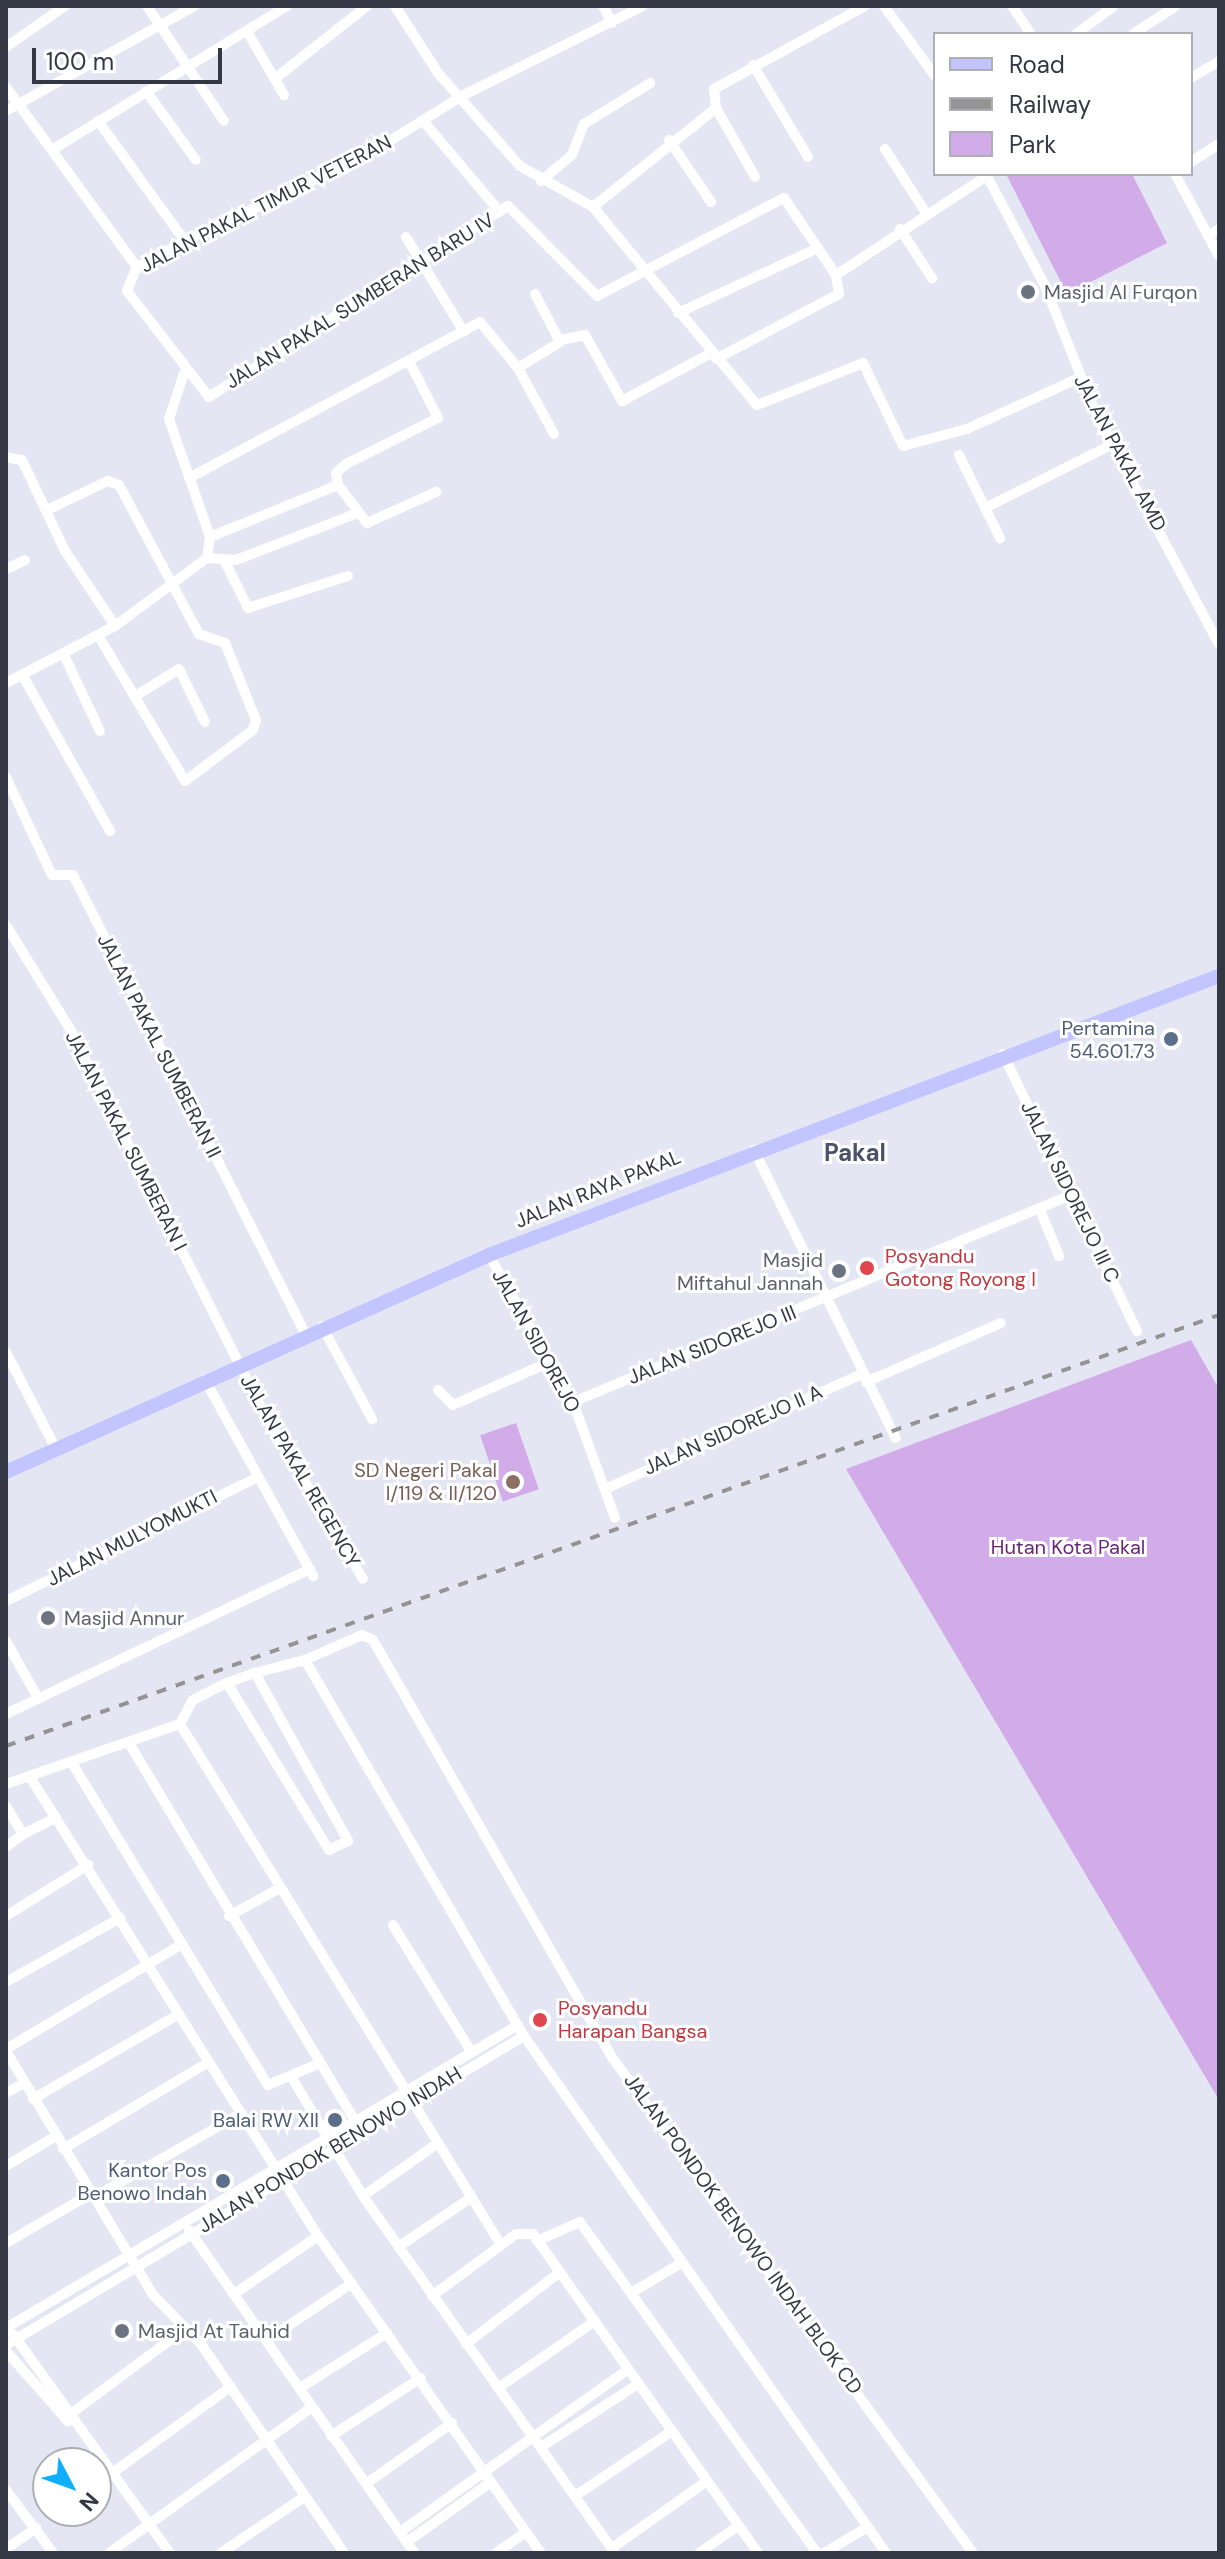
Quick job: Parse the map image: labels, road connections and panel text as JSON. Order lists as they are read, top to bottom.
{
  "streets": {
    "main road": ["JALAN RAYA PAKAL"],
    "street": [
      "JALAN PAKAL TIMUR VETERAN",
      "JALAN PAKAL SUMBERAN BARU IV",
      "JALAN PAKAL AMD",
      "JALAN PAKAL SUMBERAN II",
      "JALAN PAKAL SUMBERAN I",
      "JALAN SIDOREJO III C",
      "JALAN SIDOREJO",
      "JALAN SIDOREJO III",
      "JALAN SIDOREJO II A",
      "JALAN PAKAL REGENCY",
      "JALAN MULYOMUKTI",
      "JALAN PONDOK BENOWO INDAH",
      "JALAN PONDOK BENOWO INDAH BLOK CD"
    ]
  },
  "crossings": [
    ["JALAN PAKAL TIMUR VETERAN", "JALAN PAKAL SUMBERAN BARU IV"],
    ["JALAN PAKAL SUMBERAN II", "JALAN RAYA PAKAL"],
    ["JALAN PAKAL SUMBERAN I", "JALAN RAYA PAKAL"],
    ["JALAN PAKAL SUMBERAN I", "JALAN PAKAL REGENCY"],
    ["JALAN RAYA PAKAL", "JALAN SIDOREJO III C"],
    ["JALAN RAYA PAKAL", "JALAN SIDOREJO"],
    ["JALAN RAYA PAKAL", "JALAN PAKAL REGENCY"],
    ["JALAN SIDOREJO III C", "JALAN SIDOREJO III"],
    ["JALAN SIDOREJO", "JALAN SIDOREJO III"],
    ["JALAN SIDOREJO", "JALAN SIDOREJO II A"]
  ],
  "districts": ["Pakal"],
  "parks": ["Hutan Kota Pakal"],
  "places": [
    "Masjid Al Furqon",
    "Pertamina 54.601.73",
    "Posyandu Gotong Royong I",
    "Masjid Miftahul Jannah",
    "SD Negeri Pakal I/119 & II/120",
    "Masjid Annur",
    "Posyandu Harapan Bangsa",
    "Balai RW XII",
    "Kantor Pos Benowo Indah",
    "Masjid At Tauhid"
  ],
  "legend": ["Road", "Railway", "Park"],
  "scale_bar": "100 m",
  "north": "bottom right"
}
